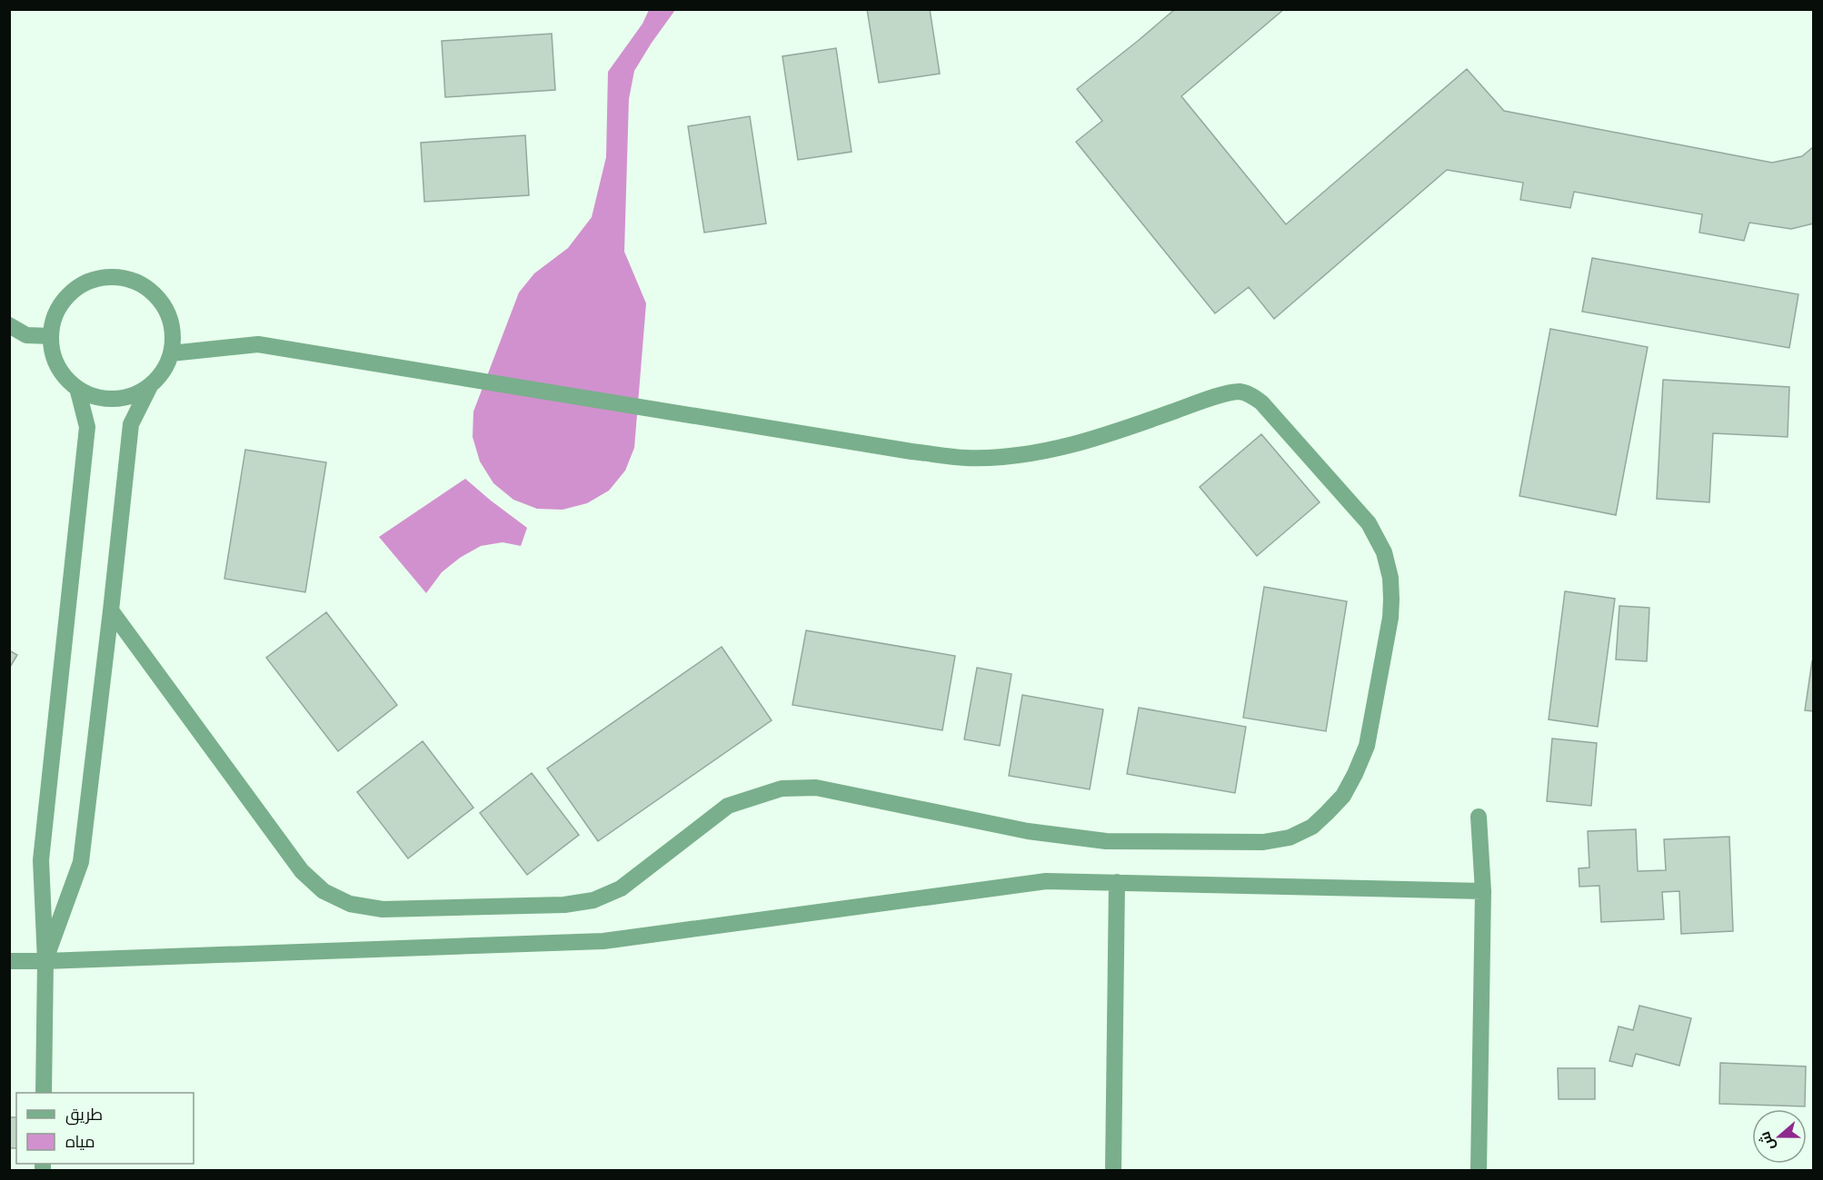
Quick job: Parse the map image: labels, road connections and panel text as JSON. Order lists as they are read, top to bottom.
{
  "legend": ["طريق", "مياه"],
  "north": "left"
}
